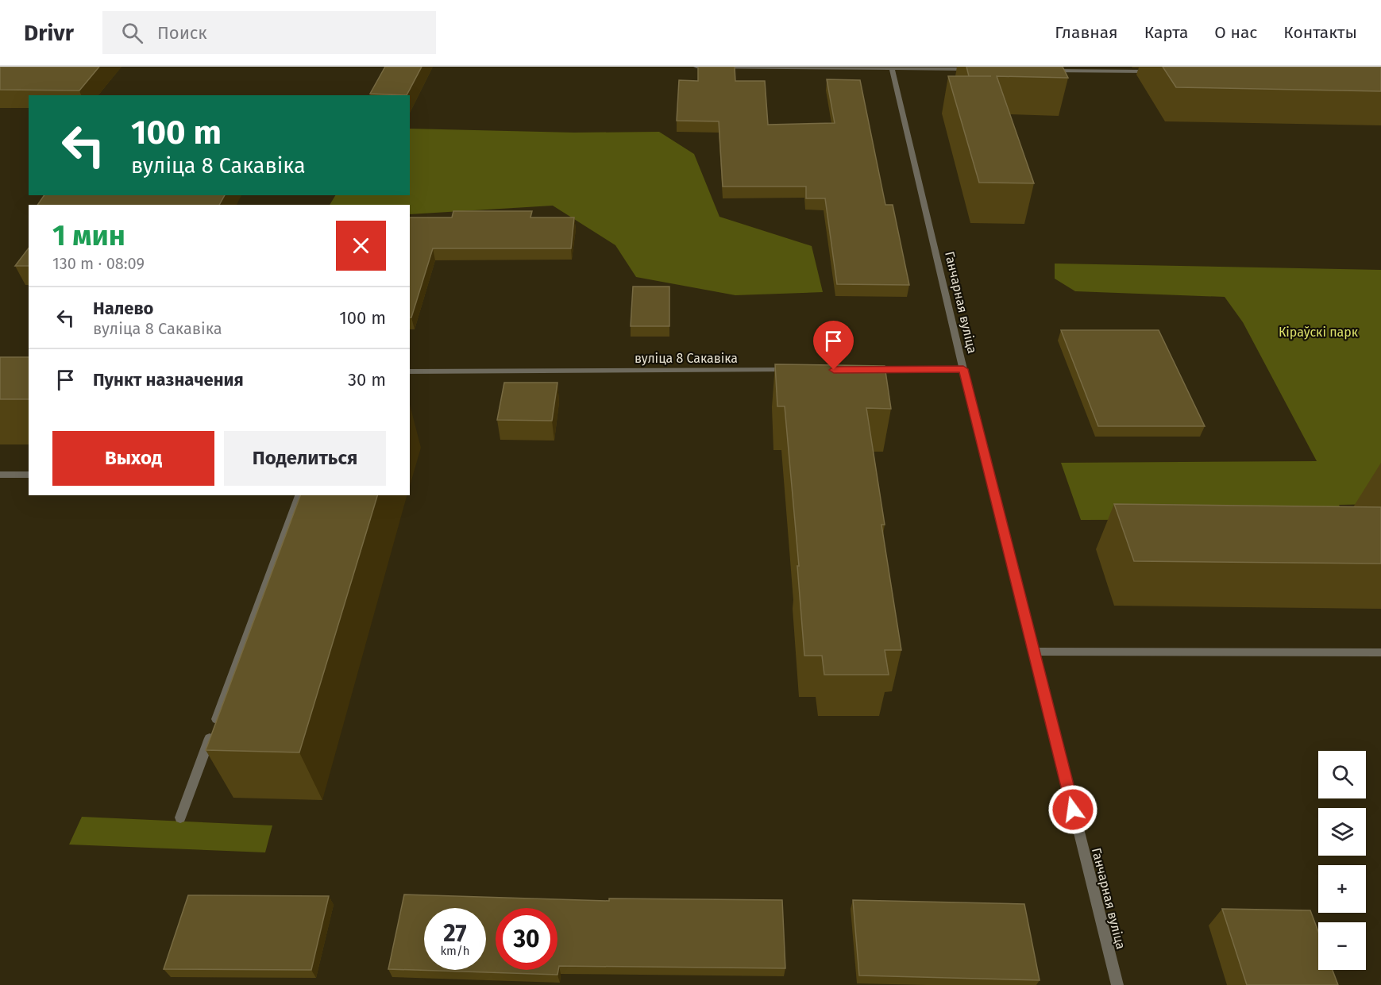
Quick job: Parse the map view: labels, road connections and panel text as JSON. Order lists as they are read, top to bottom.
{
  "streets": {
    "street": ["Ганчарная вуліца", "вуліца 8 Сакавіка"]
  },
  "parks": ["Кіраўскі парк"],
  "page": {
    "header": "Drivr",
    "search": "Поиск",
    "nav": [
      "Главная",
      "Карта",
      "О нас",
      "Контакты"
    ],
    "turn": ["100 m", "вуліца 8 Сакавіка"],
    "heading": ["1 мин", "130 m · 08:09"],
    "list": [
      {
        "name": "Налево",
        "note": "вуліца 8 Сакавіка",
        "value": "100 m"
      },
      {
        "name": "Пункт назначения",
        "value": "30 m"
      }
    ],
    "buttons": ["Выход", "Поделиться"],
    "map_buttons": ["+", "−"],
    "speed": "27 km/h",
    "limit": "30"
  }
}
